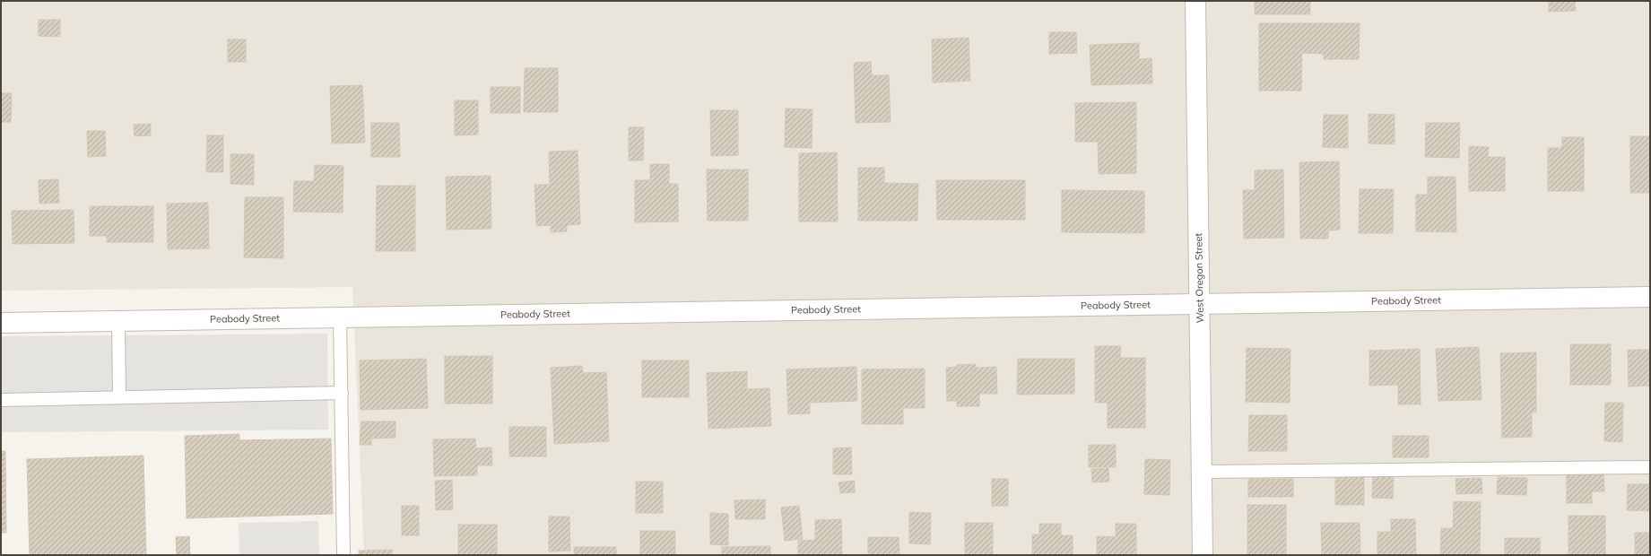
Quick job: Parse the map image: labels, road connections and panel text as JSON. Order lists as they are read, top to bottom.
{
  "streets": {
    "street": ["West Oregon Street", "Peabody Street"]
  },
  "crossings": [
    ["West Oregon Street", "Peabody Street"]
  ]
}
